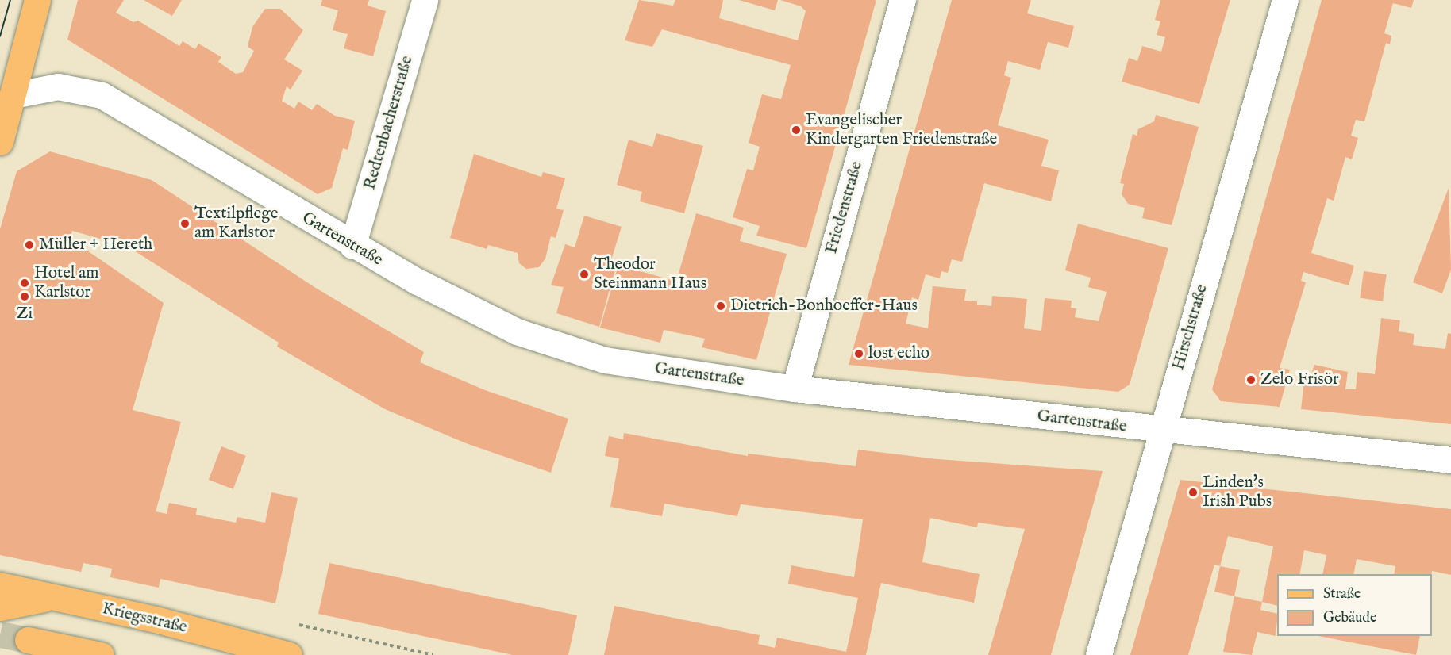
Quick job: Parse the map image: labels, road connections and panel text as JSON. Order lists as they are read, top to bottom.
{
  "streets": {
    "main road": ["Kriegsstraße"],
    "street": [
      "Redtenbacherstraße",
      "Friedenstraße",
      "Gartenstraße",
      "Hirschstraße"
    ]
  },
  "crossings": [
    ["Redtenbacherstraße", "Gartenstraße"],
    ["Friedenstraße", "Gartenstraße"],
    ["Gartenstraße", "Hirschstraße"]
  ],
  "places": [
    "Evangelischer Kindergarten Friedenstraße",
    "Textilpflege am Karlstor",
    "Müller + Hereth",
    "Theodor Steinmann Haus",
    "Hotel am Karlstor",
    "Zi",
    "Dietrich-Bonhoeffer-Haus",
    "lost echo",
    "Zelo Frisör",
    "Linden's Irish Pubs"
  ],
  "legend": ["Straße", "Gebäude"]
}
